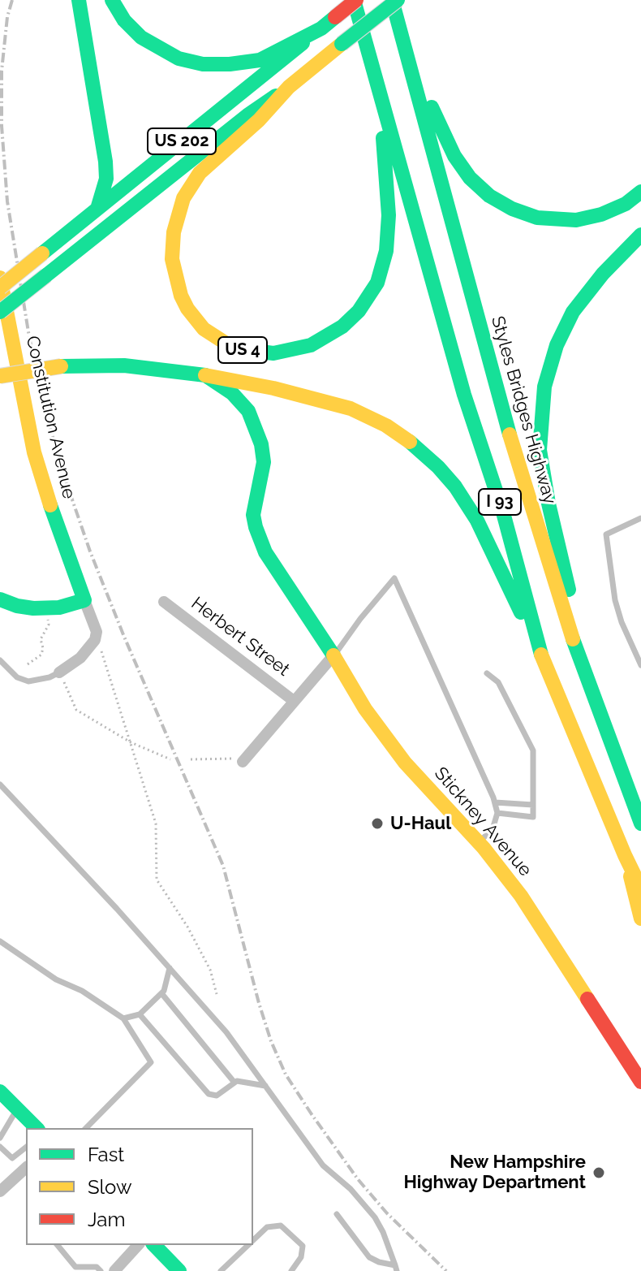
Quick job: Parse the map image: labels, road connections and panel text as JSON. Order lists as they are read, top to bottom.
{
  "streets": {
    "main road": [
      "US 202",
      "US 4",
      "Styles Bridges Highway",
      "Constitution Avenue",
      "I 93",
      "Stickney Avenue"
    ],
    "street": ["Herbert Street"]
  },
  "crossings": [
    ["US 202", "US 4"],
    ["US 4", "I 93"]
  ],
  "places": ["U-Haul", "New Hampshire Highway Department"],
  "legend": ["Fast", "Slow", "Jam"]
}
